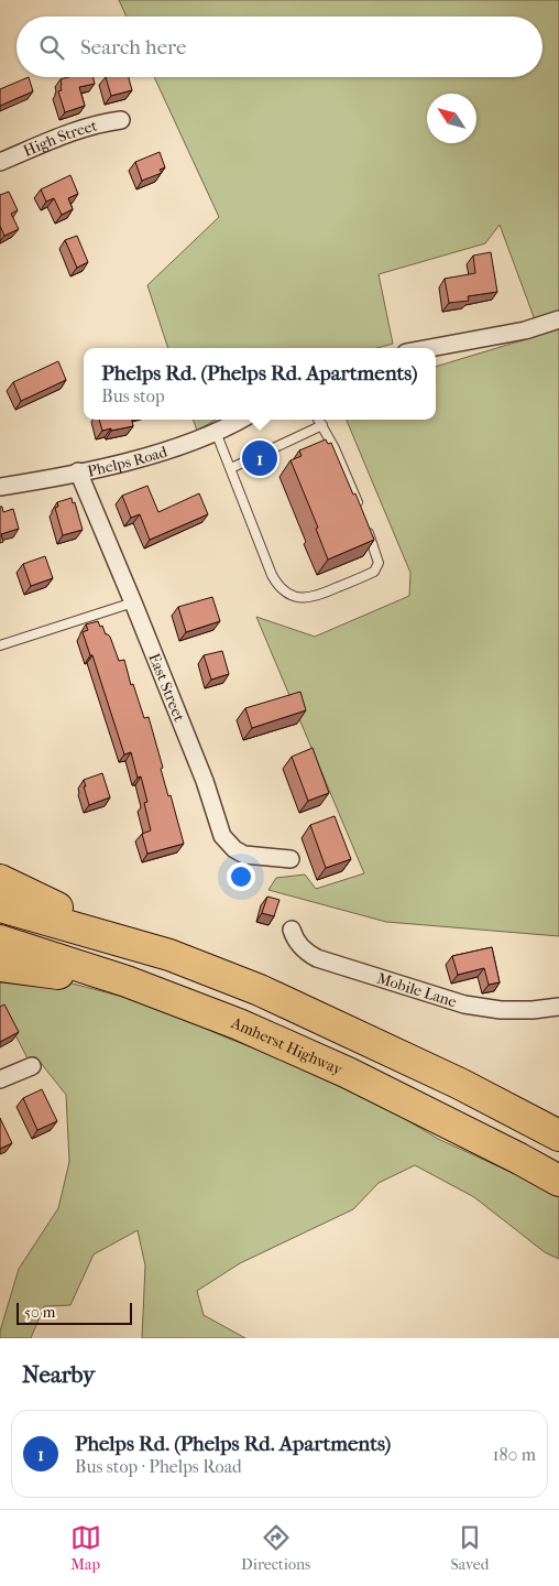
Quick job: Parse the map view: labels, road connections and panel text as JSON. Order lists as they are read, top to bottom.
{
  "streets": {
    "highway": ["Amherst Highway"],
    "street": [
      "High Street",
      "Phelps Road",
      "East Street",
      "Mobile Lane"
    ]
  },
  "crossings": [
    ["Phelps Road", "East Street"]
  ],
  "scale_bar": "50 m",
  "north": "top left",
  "page": {
    "search": "Search here",
    "popup": ["Phelps Rd. (Phelps Rd. Apartments)", "Bus stop"],
    "pins": "1",
    "scale": "50 m",
    "heading": "Nearby",
    "list": [
      {
        "mark": "1",
        "name": "Phelps Rd. (Phelps Rd. Apartments)",
        "note": "Bus stop · Phelps Road",
        "value": "180 m"
      }
    ],
    "nav": ["Map", "Directions", "Saved"]
  }
}
